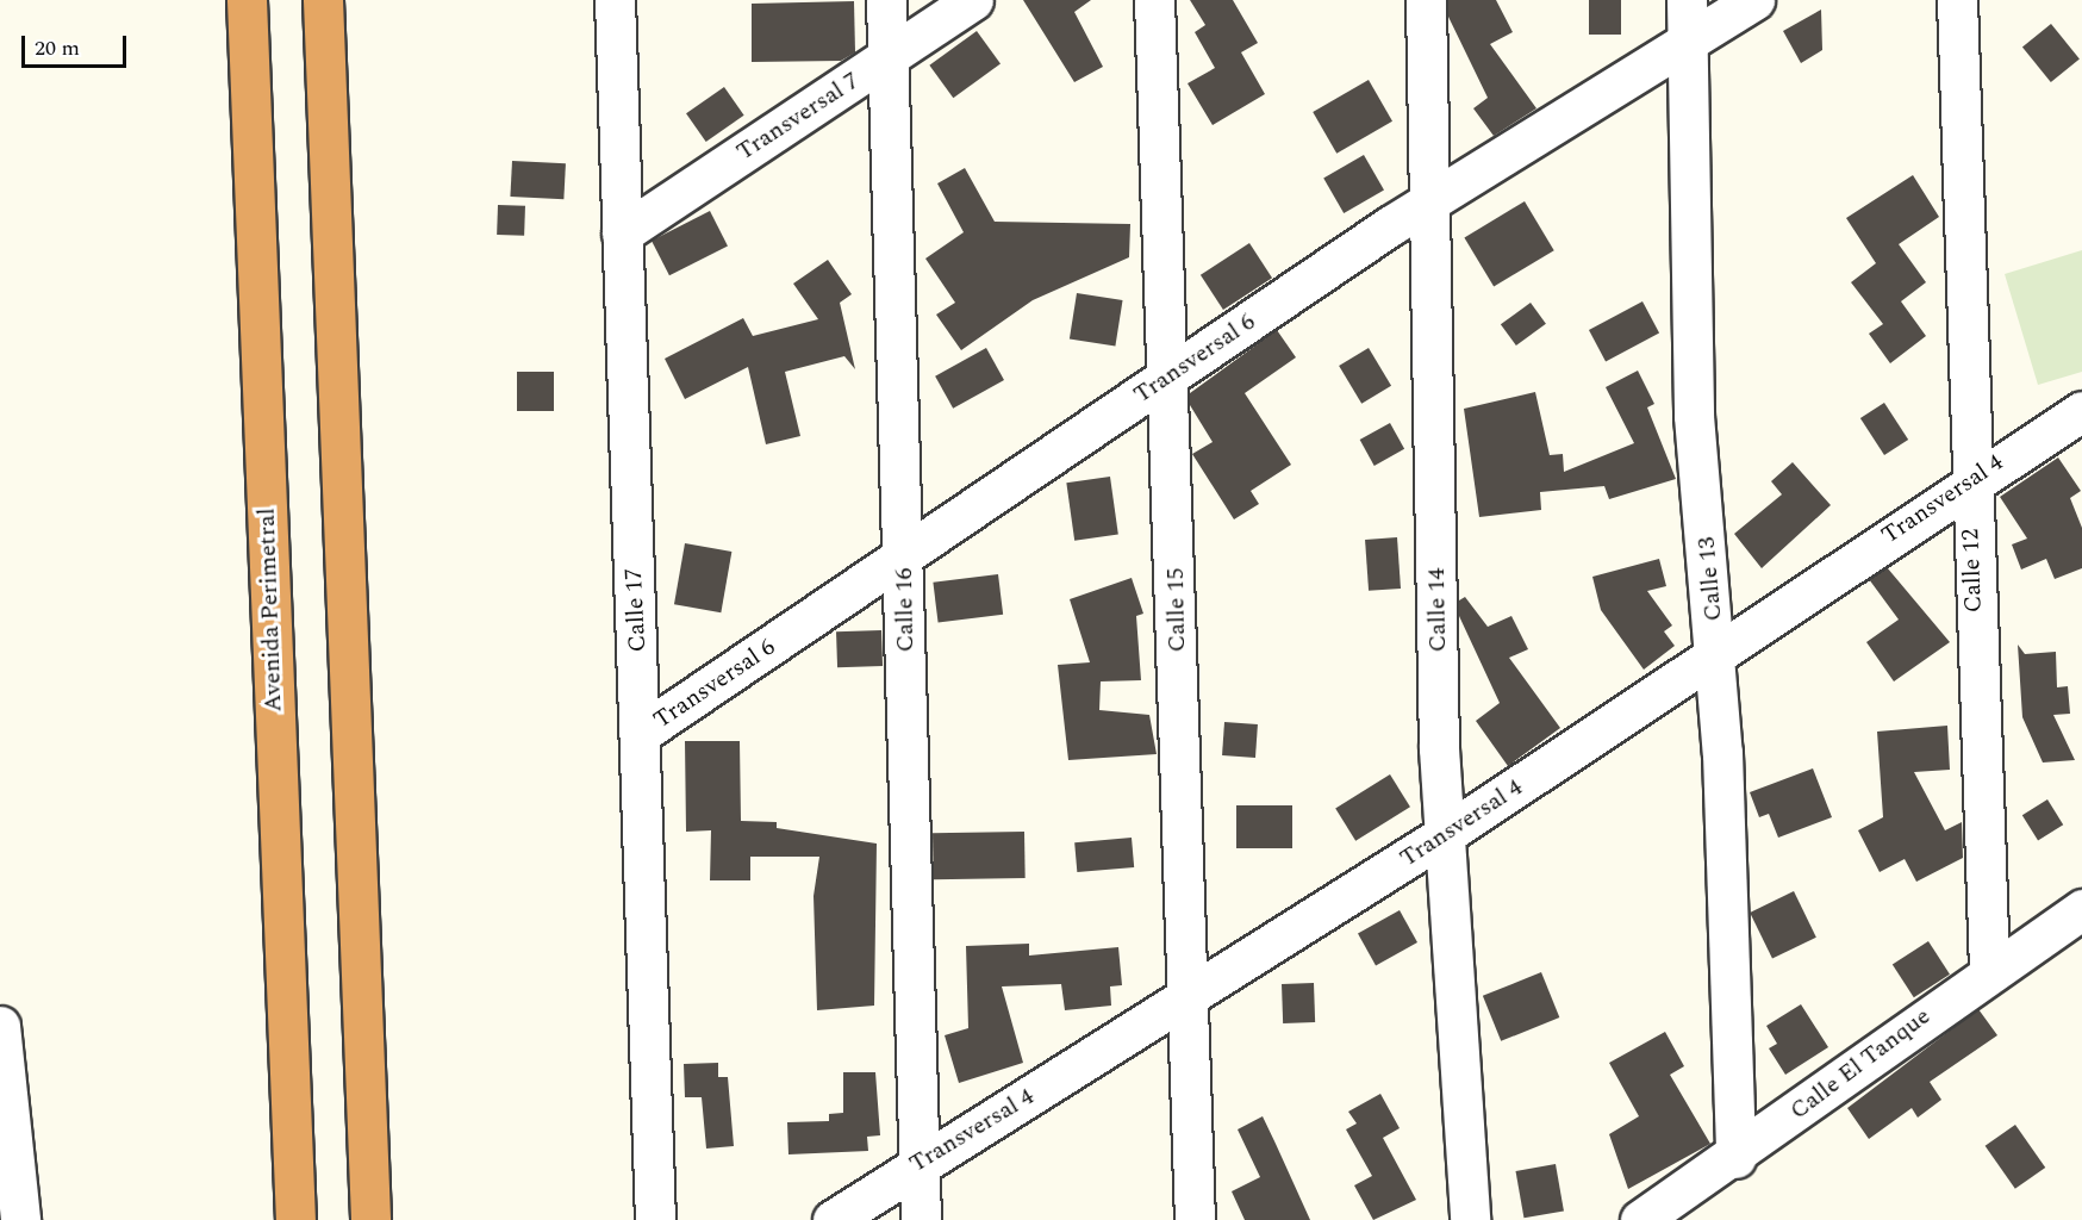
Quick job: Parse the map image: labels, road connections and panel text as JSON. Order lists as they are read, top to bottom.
{
  "streets": {
    "highway": ["Avenida Perimetral"],
    "street": [
      "Transversal 7",
      "Transversal 6",
      "Transversal 4",
      "Calle 12",
      "Calle 13",
      "Calle 17",
      "Calle 16",
      "Calle 15",
      "Calle 14",
      "Calle El Tanque"
    ]
  },
  "crossings": [
    ["Transversal 7", "Calle 17"],
    ["Transversal 7", "Calle 16"],
    ["Transversal 6", "Calle 13"],
    ["Transversal 6", "Calle 17"],
    ["Transversal 6", "Calle 16"],
    ["Transversal 6", "Calle 15"],
    ["Transversal 6", "Calle 14"],
    ["Transversal 4", "Calle 12"],
    ["Transversal 4", "Calle 13"],
    ["Transversal 4", "Calle 16"],
    ["Transversal 4", "Calle 15"],
    ["Transversal 4", "Calle 14"],
    ["Calle 12", "Calle El Tanque"],
    ["Calle 13", "Calle El Tanque"]
  ],
  "scale_bar": "20 m"
}
